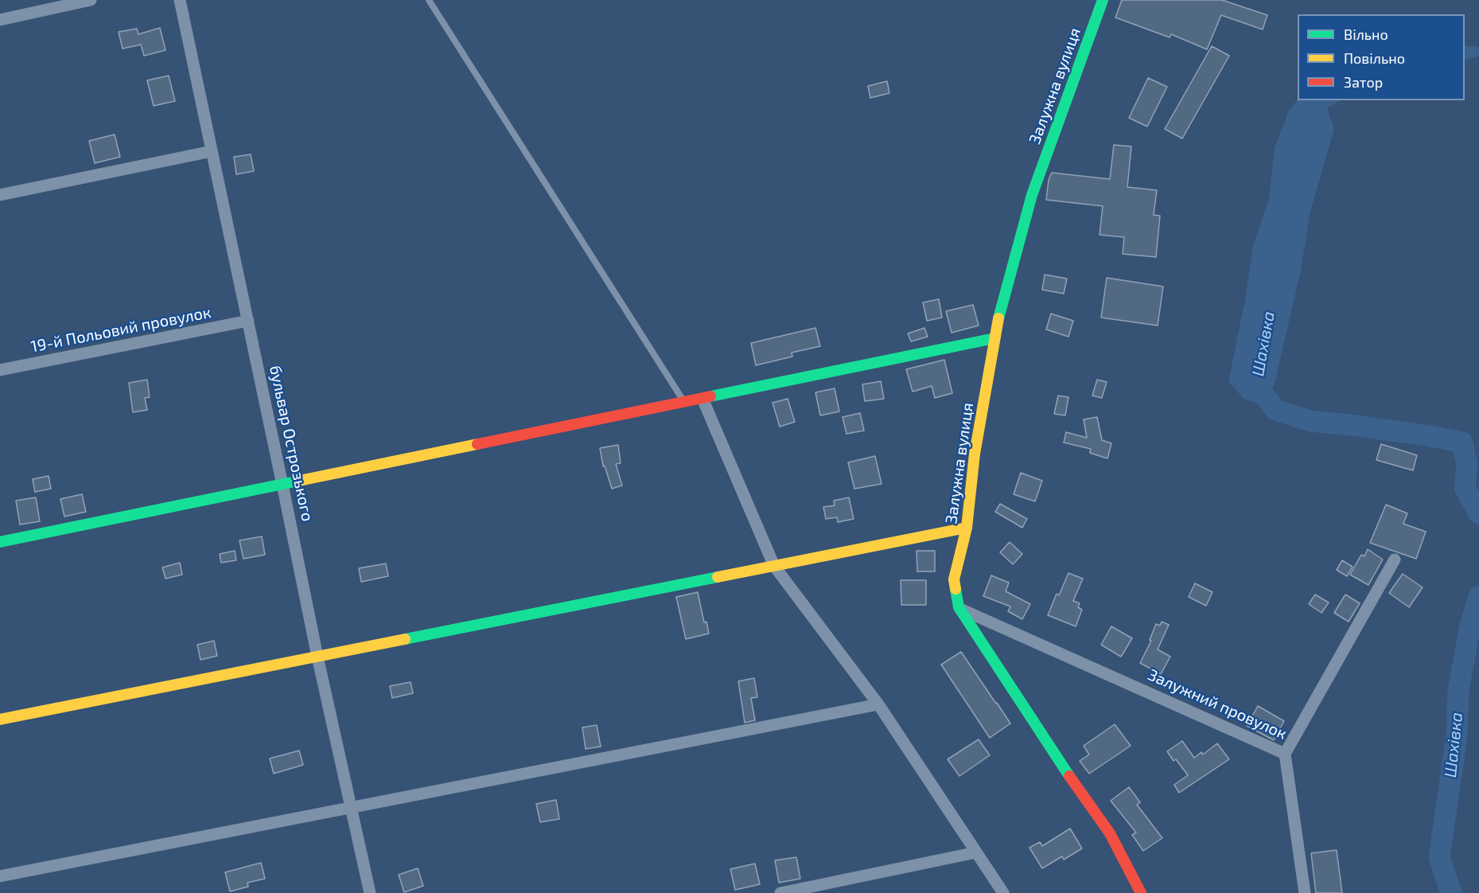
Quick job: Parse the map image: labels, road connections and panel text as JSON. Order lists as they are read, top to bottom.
{
  "streets": {
    "street": [
      "Залужна вулиця",
      "19-й Польовий провулок",
      "бульвар Острозького",
      "Залужний провулок"
    ]
  },
  "crossings": [
    ["Залужна вулиця", "Залужний провулок"],
    ["19-й Польовий провулок", "бульвар Острозького"]
  ],
  "water": ["Шахівка"],
  "legend": ["Вільно", "Повільно", "Затор"]
}
